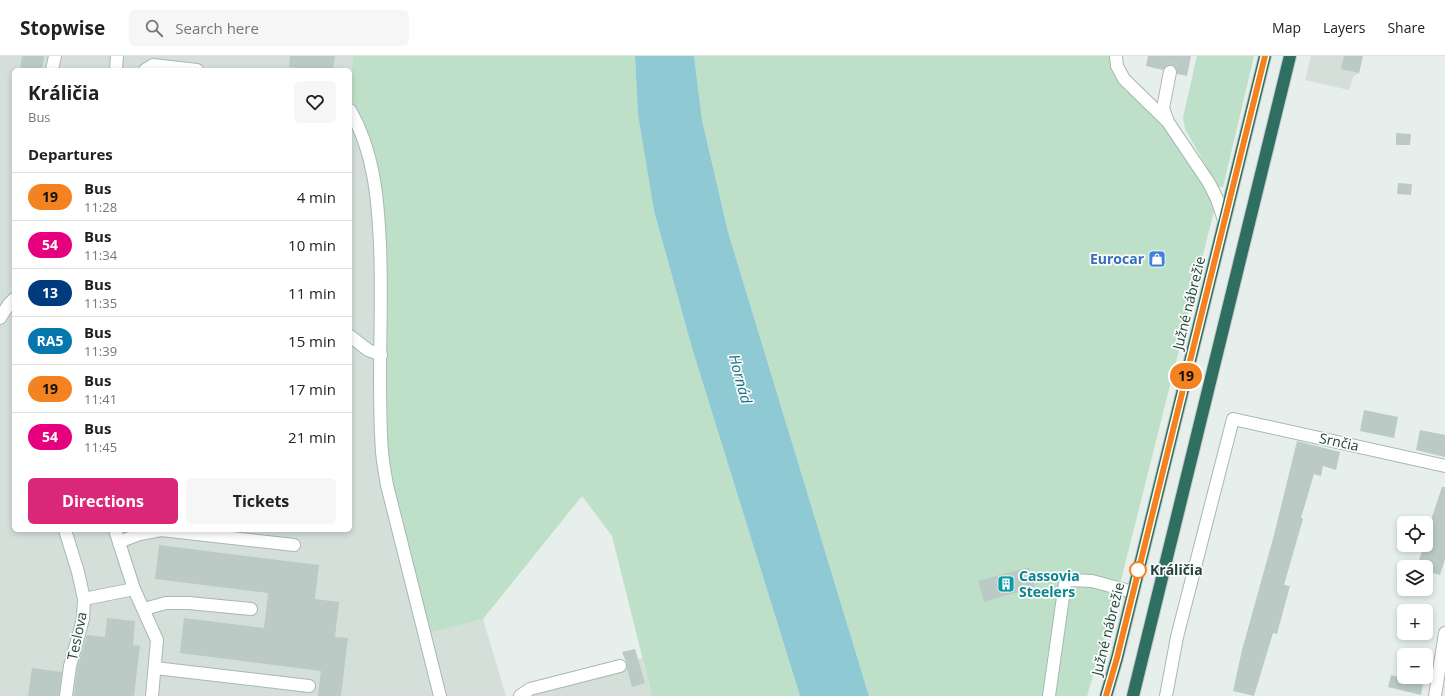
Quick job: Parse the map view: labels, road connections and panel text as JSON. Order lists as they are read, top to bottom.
{
  "streets": {
    "highway": ["Južné nábrežie"],
    "street": ["Srnčia", "Teslova"]
  },
  "water": ["Hornád"],
  "places": {
    "shop": ["Eurocar"],
    "other": ["Králičia"],
    "building": ["Cassovia Steelers"]
  },
  "lines": ["bus line 19"],
  "page": {
    "header": "Stopwise",
    "search": "Search here",
    "nav": ["Map", "Layers", "Share"],
    "on_map": "19",
    "heading": [
      ["Králičia", "Bus"],
      "Departures"
    ],
    "list": [
      {
        "mark": "19",
        "name": "Bus",
        "note": "11:28",
        "value": "4 min"
      },
      {
        "mark": "54",
        "name": "Bus",
        "note": "11:34",
        "value": "10 min"
      },
      {
        "mark": "13",
        "name": "Bus",
        "note": "11:35",
        "value": "11 min"
      },
      {
        "mark": "RA5",
        "name": "Bus",
        "note": "11:39",
        "value": "15 min"
      },
      {
        "mark": "19",
        "name": "Bus",
        "note": "11:41",
        "value": "17 min"
      },
      {
        "mark": "54",
        "name": "Bus",
        "note": "11:45",
        "value": "21 min"
      }
    ],
    "buttons": ["Directions", "Tickets"],
    "map_buttons": ["+", "−"]
  }
}
